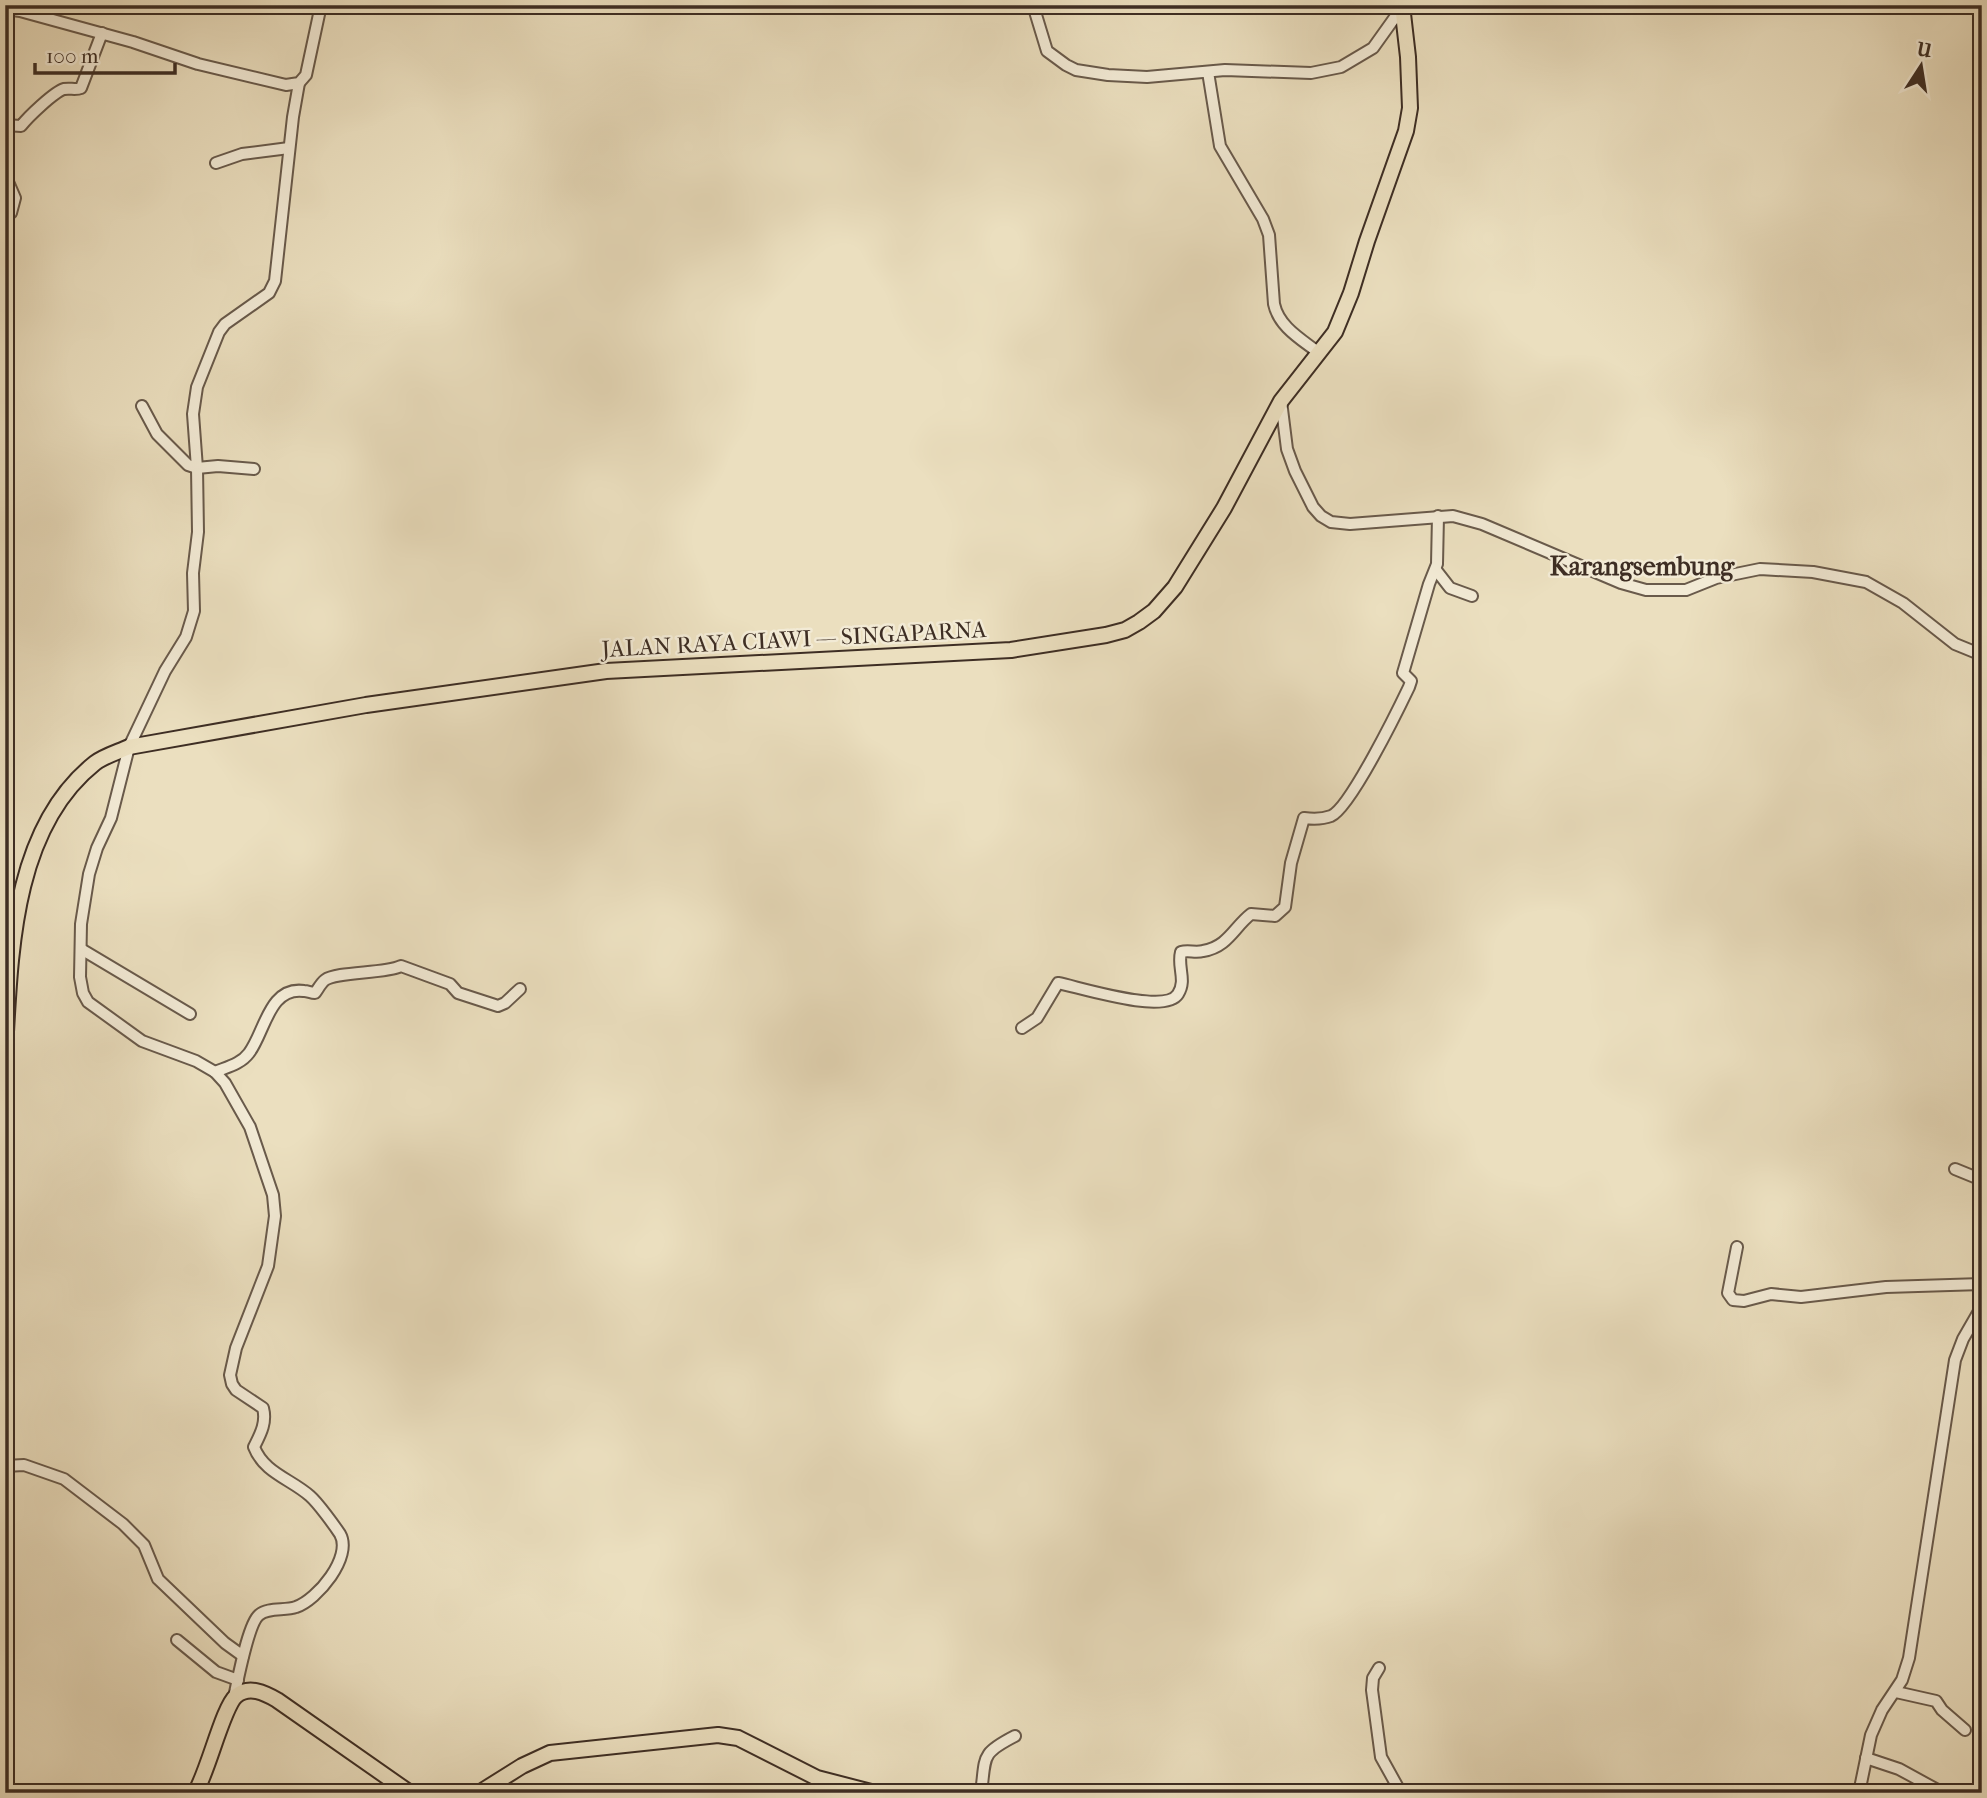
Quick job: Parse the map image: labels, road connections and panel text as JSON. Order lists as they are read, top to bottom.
{
  "streets": {
    "main road": ["JALAN RAYA CIAWI — SINGAPARNA"]
  },
  "districts": ["Karangsembung"],
  "scale_bar": "100 m",
  "north": "top"
}
